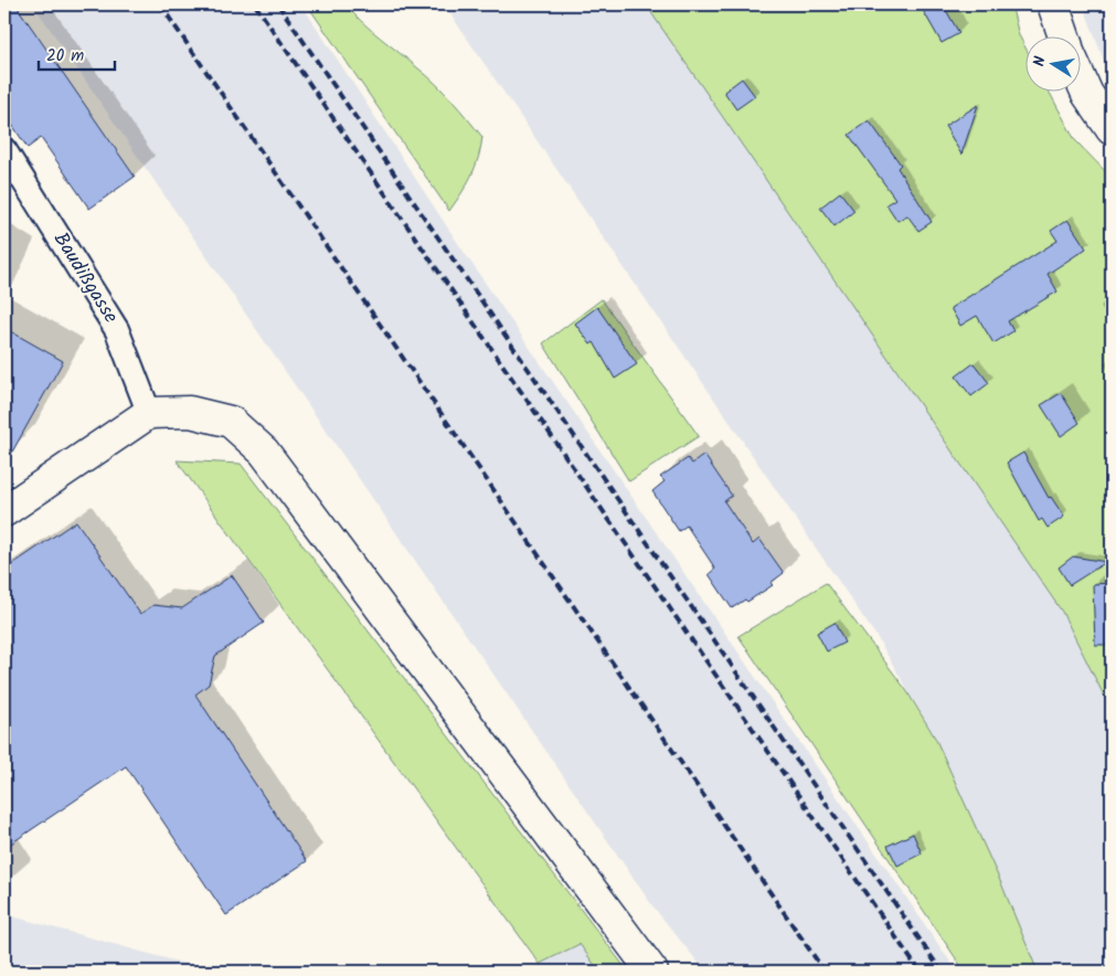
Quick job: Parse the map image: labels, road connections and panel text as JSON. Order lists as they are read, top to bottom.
{
  "streets": {
    "street": ["Baudißgasse"]
  },
  "scale_bar": "20 m",
  "north": "left"
}
